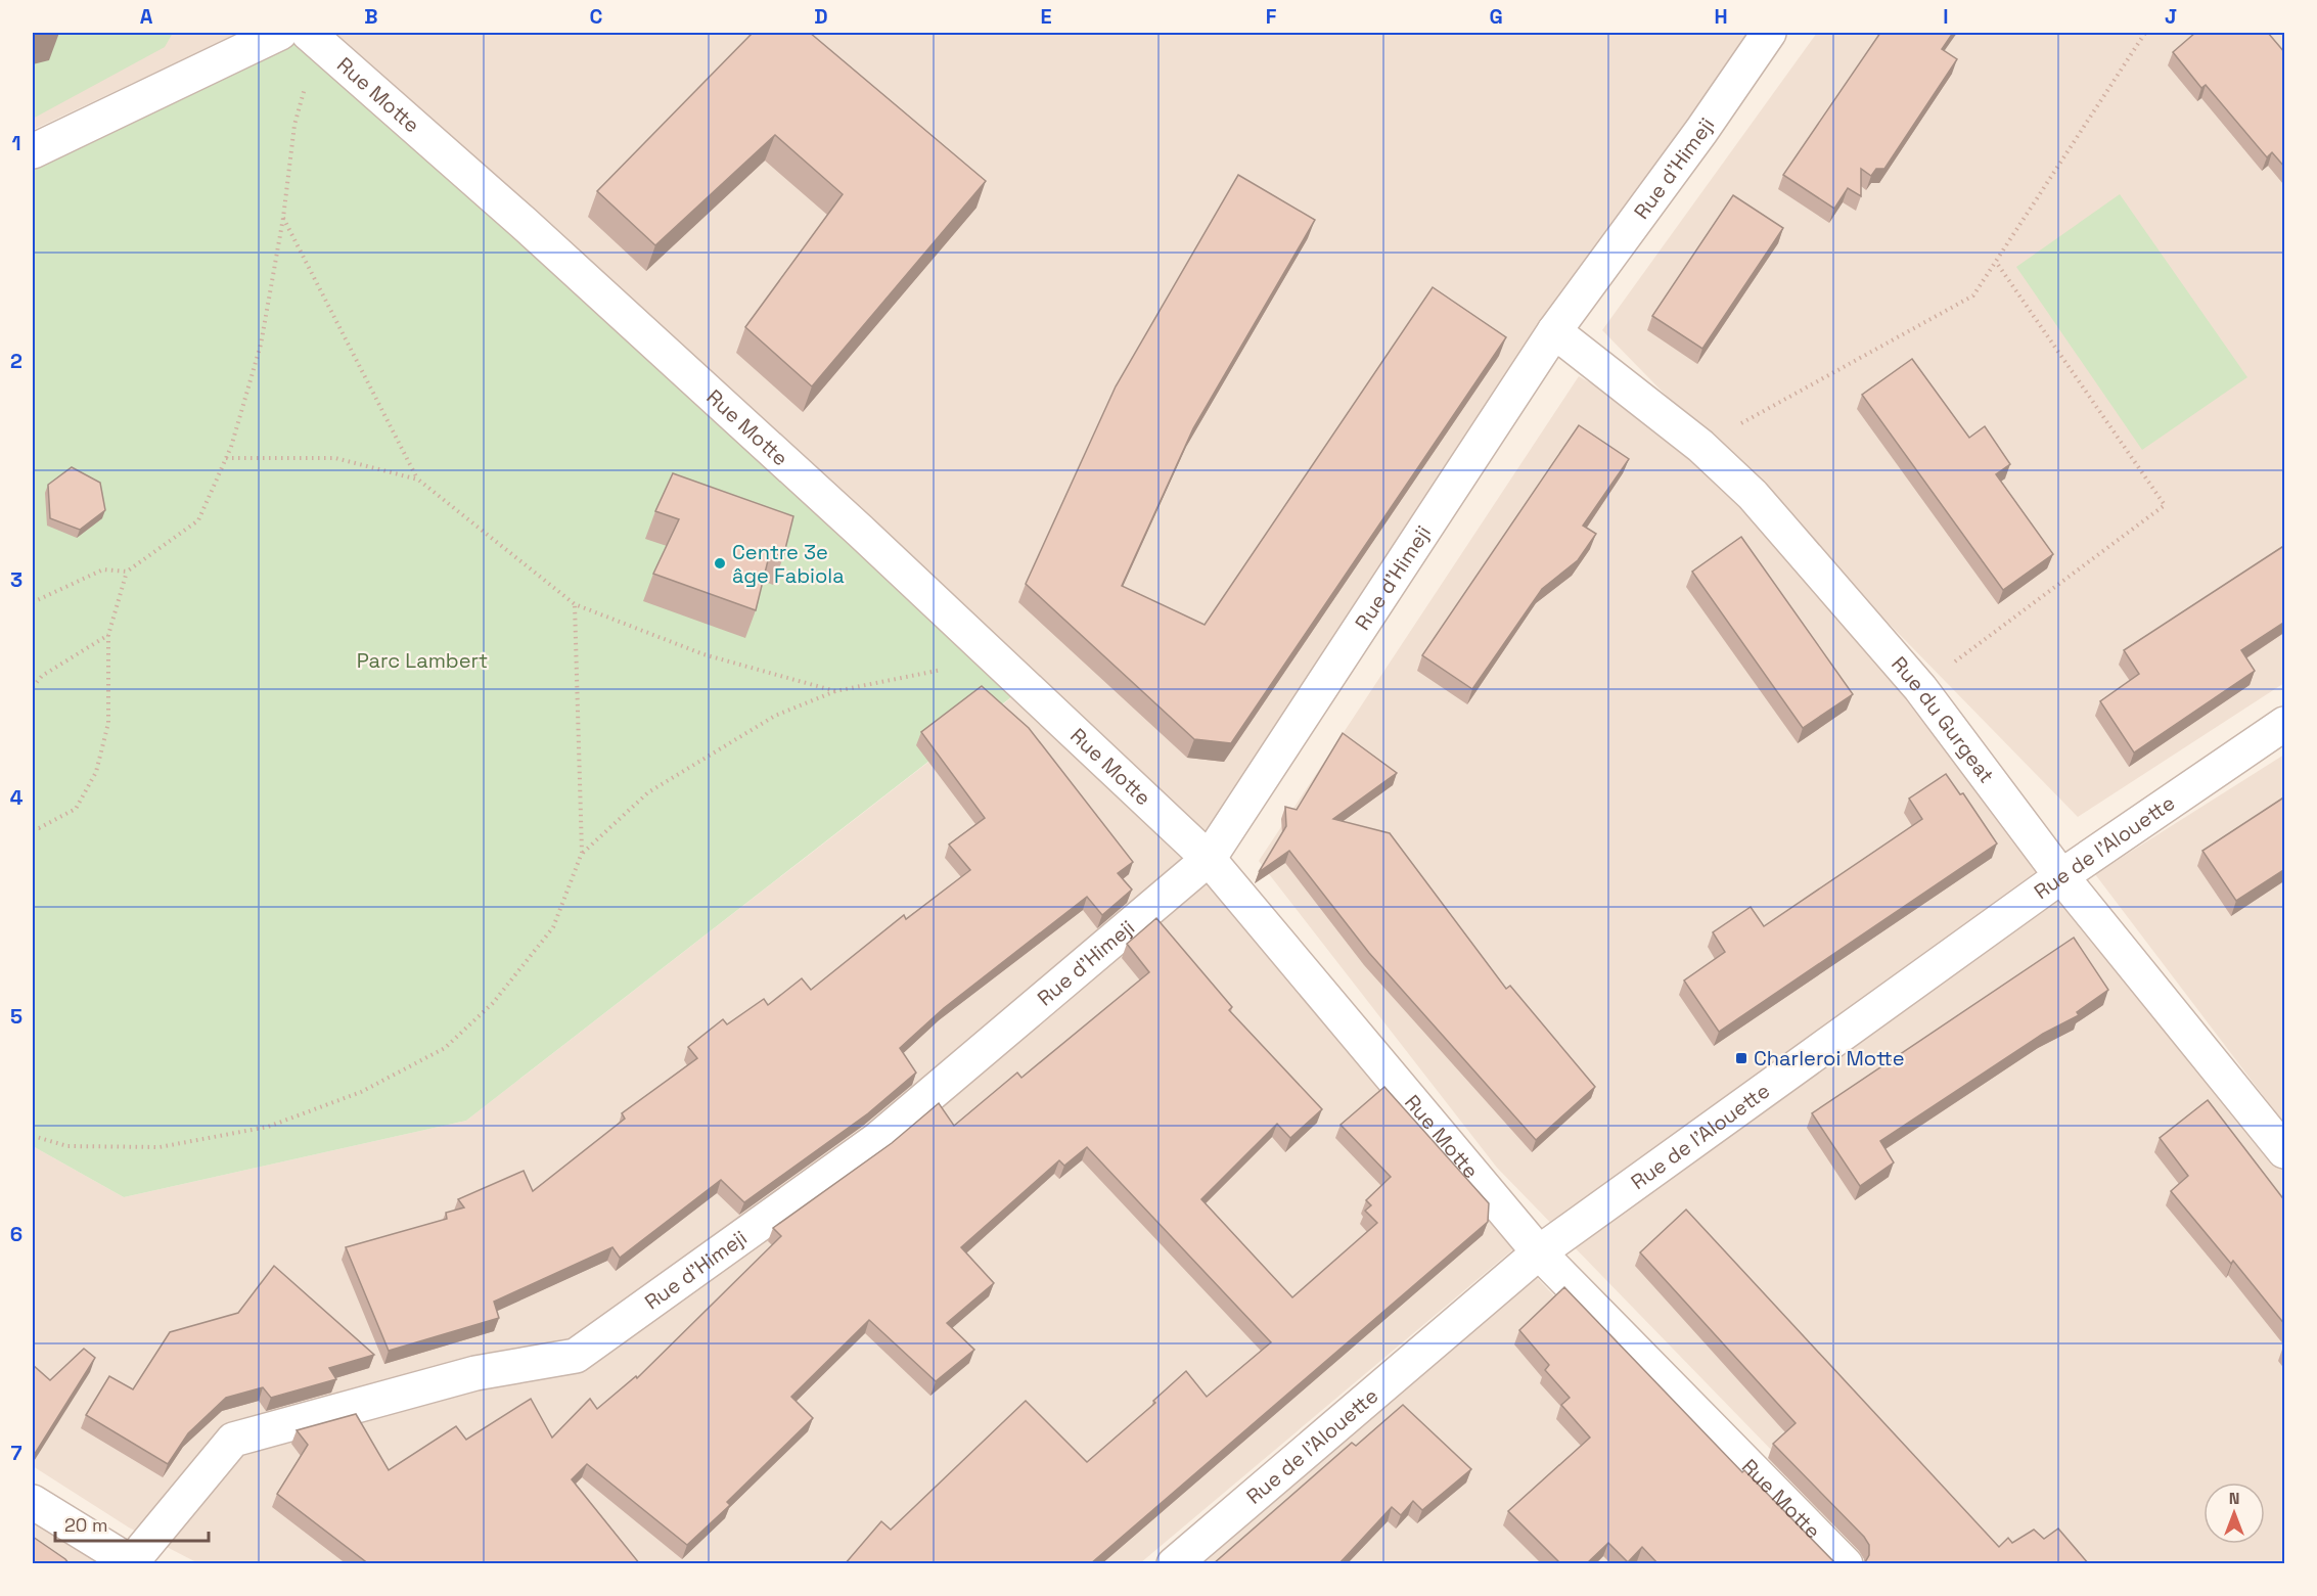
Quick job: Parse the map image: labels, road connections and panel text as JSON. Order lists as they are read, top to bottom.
{
  "streets": {
    "street": [
      "Rue Motte",
      "Rue d'Himeji",
      "Rue du Gurgeat",
      "Rue de l'Alouette"
    ]
  },
  "crossings": [
    ["Rue Motte", "Rue d'Himeji"],
    ["Rue Motte", "Rue de l'Alouette"],
    ["Rue d'Himeji", "Rue du Gurgeat"],
    ["Rue du Gurgeat", "Rue de l'Alouette"]
  ],
  "parks": ["Parc Lambert"],
  "places": {
    "other": ["Centre 3e âge Fabiola"],
    "transit": ["Charleroi Motte"]
  },
  "scale_bar": "20 m",
  "north": "top",
  "grid": {
    "columns": [
      "A",
      "B",
      "C",
      "D",
      "E",
      "F",
      "G",
      "H",
      "I",
      "J"
    ],
    "rows": [
      "1",
      "2",
      "3",
      "4",
      "5",
      "6",
      "7"
    ]
  }
}
